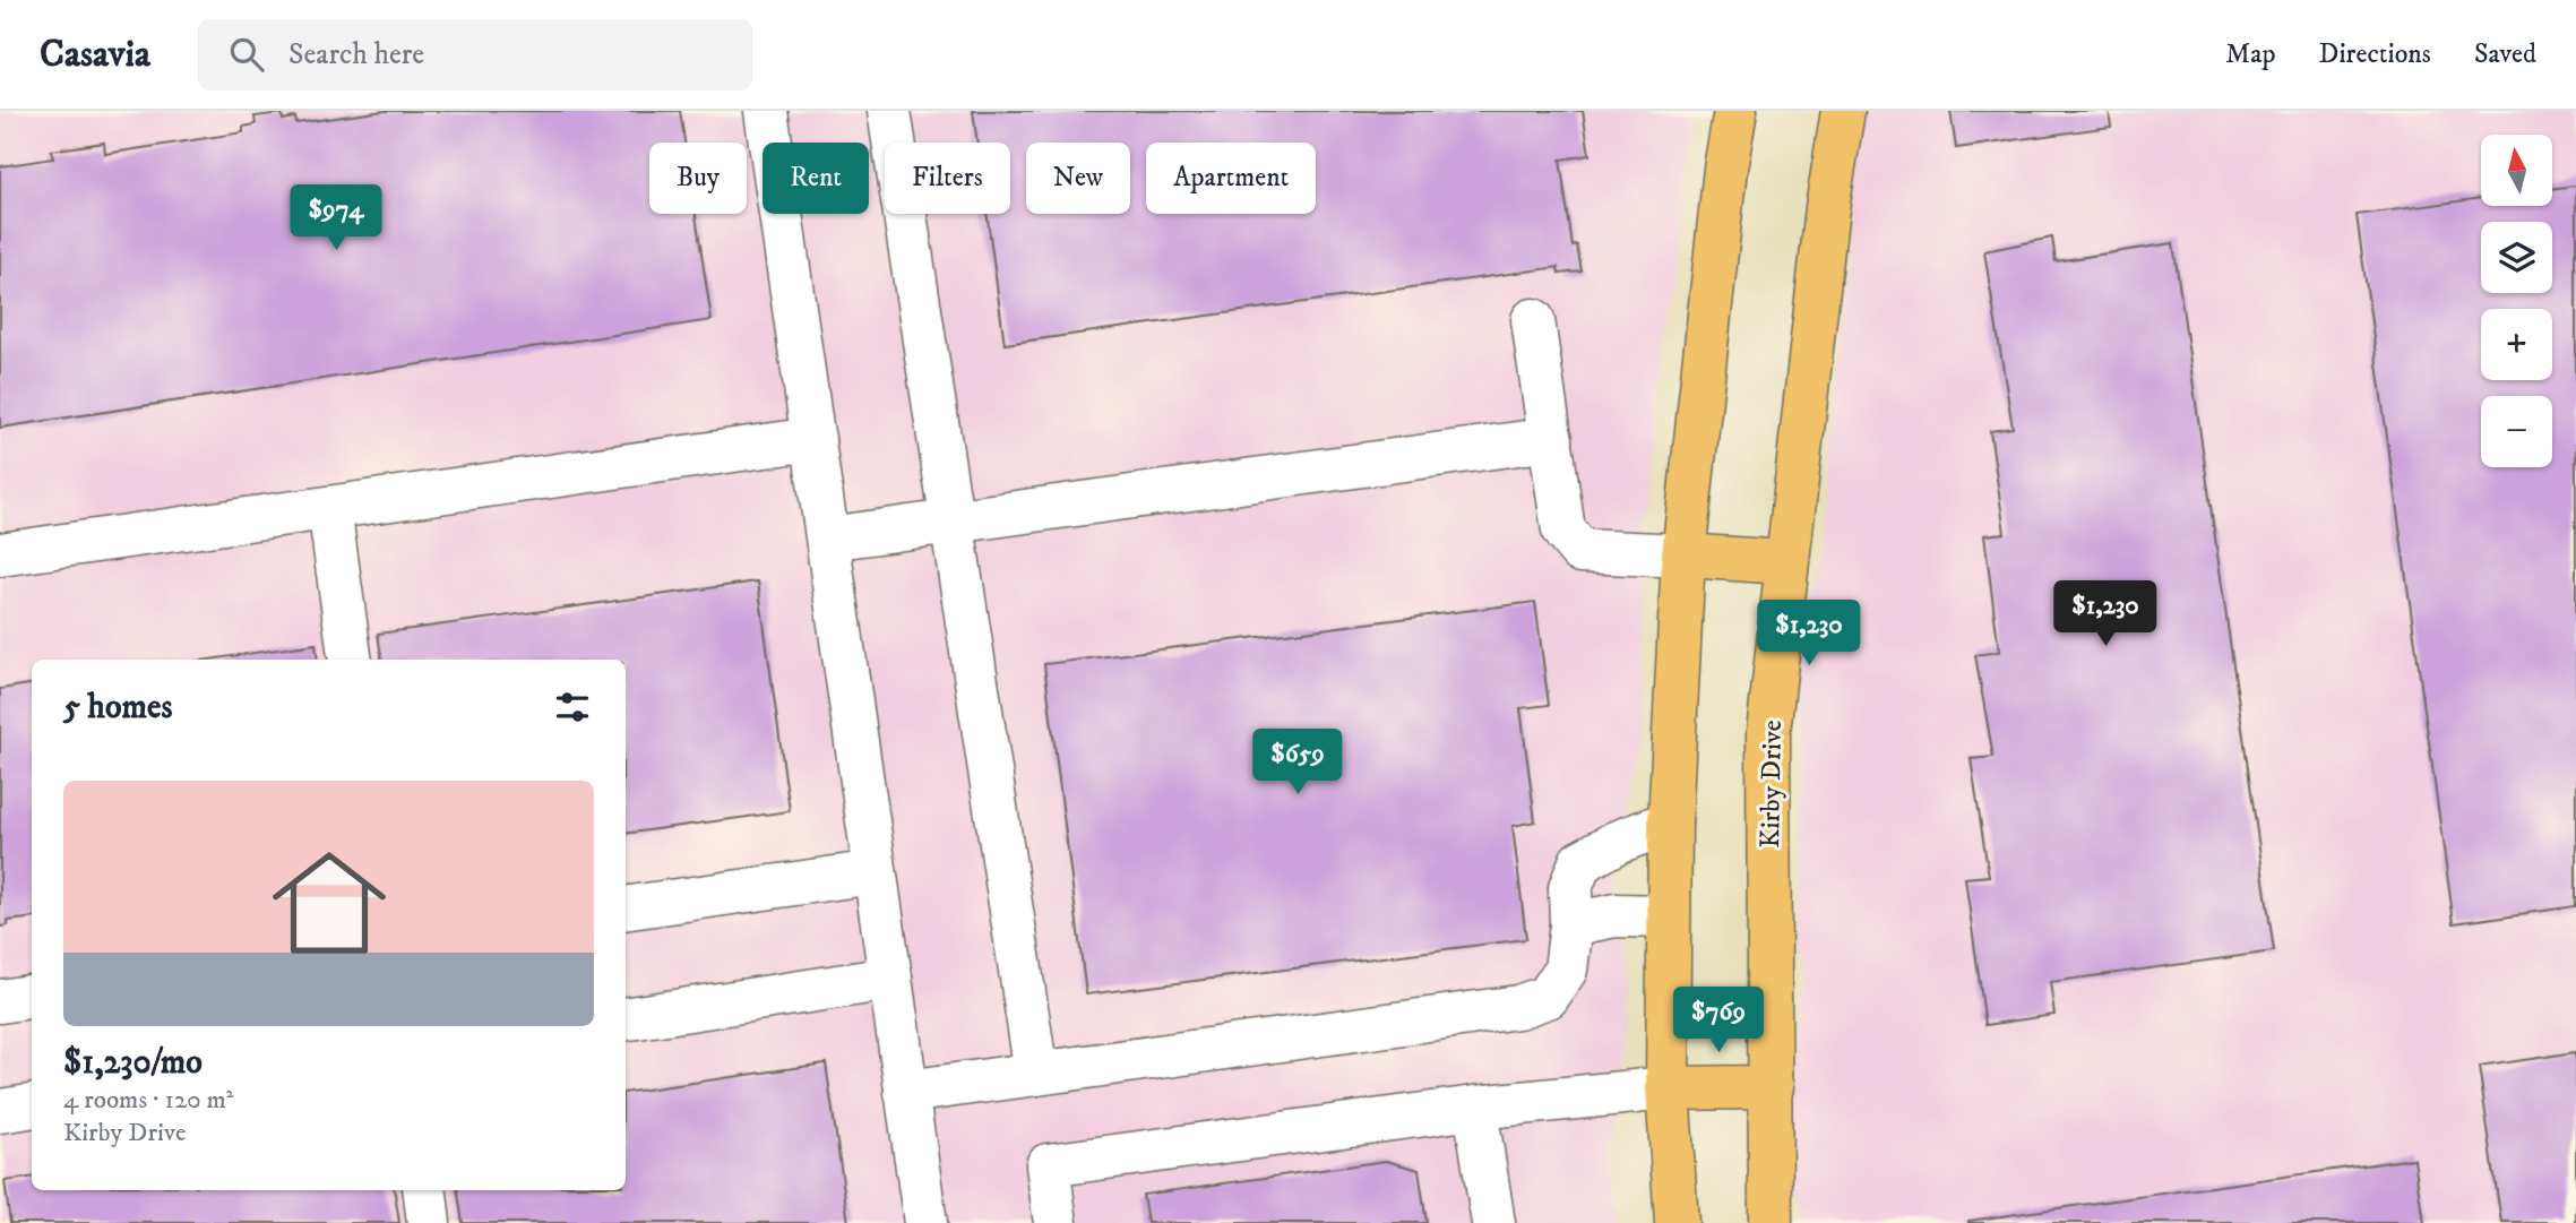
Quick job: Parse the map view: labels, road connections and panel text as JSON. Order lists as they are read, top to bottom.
{
  "streets": {
    "main road": ["Kirby Drive"]
  },
  "north": "top",
  "page": {
    "header": "Casavia",
    "search": "Search here",
    "nav": ["Map", "Directions", "Saved"],
    "map_buttons": ["+", "−"],
    "chip": [
      "Buy",
      "Rent",
      "Filters",
      "New",
      "Apartment"
    ],
    "price": [
      "$974",
      "$1,230",
      "$1,230",
      "$659",
      "$769"
    ],
    "heading": "5 homes",
    "list": [
      {
        "name": "$1,230/mo",
        "note": "4 rooms · 120 m² · Kirby Drive"
      }
    ]
  }
}
